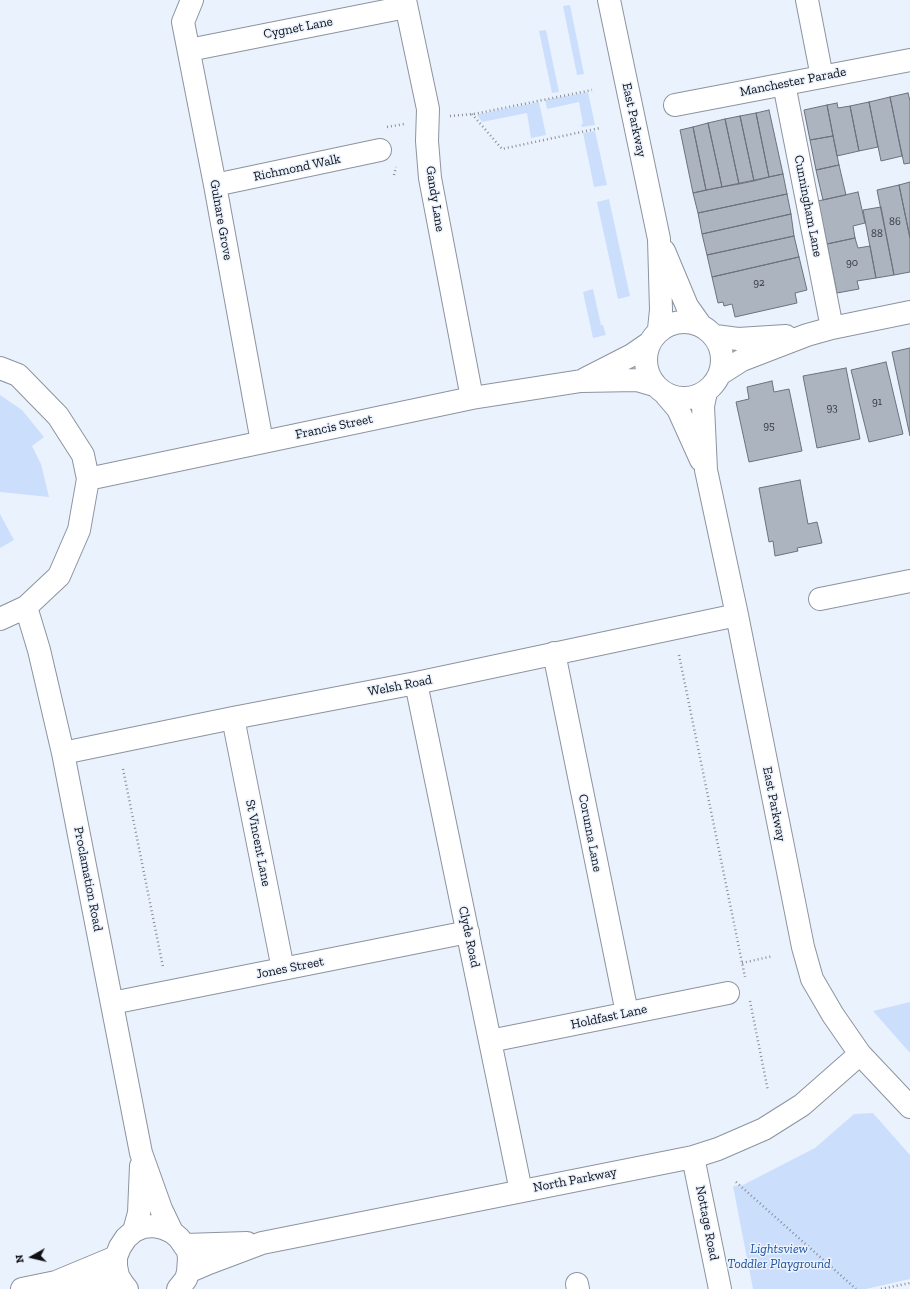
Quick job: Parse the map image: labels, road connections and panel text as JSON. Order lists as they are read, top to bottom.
{
  "streets": {
    "street": [
      "Cygnet Lane",
      "Manchester Parade",
      "East Parkway",
      "Richmond Walk",
      "Gandy Lane",
      "Cunningham Lane",
      "Gulnare Grove",
      "Francis Street",
      "Welsh Road",
      "Corunna Lane",
      "St Vincent Lane",
      "Proclamation Road",
      "Clyde Road",
      "Jones Street",
      "Holdfast Lane",
      "North Parkway",
      "Nottage Road"
    ]
  },
  "crossings": [
    ["Cygnet Lane", "Gandy Lane"],
    ["Cygnet Lane", "Gulnare Grove"],
    ["Manchester Parade", "Cunningham Lane"],
    ["East Parkway", "Francis Street"],
    ["East Parkway", "Welsh Road"],
    ["East Parkway", "North Parkway"],
    ["Richmond Walk", "Gulnare Grove"],
    ["Gandy Lane", "Francis Street"],
    ["Gulnare Grove", "Francis Street"],
    ["Welsh Road", "Corunna Lane"],
    ["Welsh Road", "St Vincent Lane"],
    ["Welsh Road", "Proclamation Road"],
    ["Welsh Road", "Clyde Road"],
    ["Corunna Lane", "Holdfast Lane"],
    ["St Vincent Lane", "Jones Street"],
    ["Proclamation Road", "Jones Street"],
    ["Proclamation Road", "North Parkway"],
    ["Clyde Road", "Jones Street"],
    ["Clyde Road", "Holdfast Lane"],
    ["Clyde Road", "North Parkway"],
    ["North Parkway", "Nottage Road"]
  ],
  "parks": ["Lightsview Toddler Playground"],
  "house_numbers": [
    "86",
    "88",
    "90",
    "92",
    "91",
    "93",
    "95"
  ],
  "north": "left"
}
